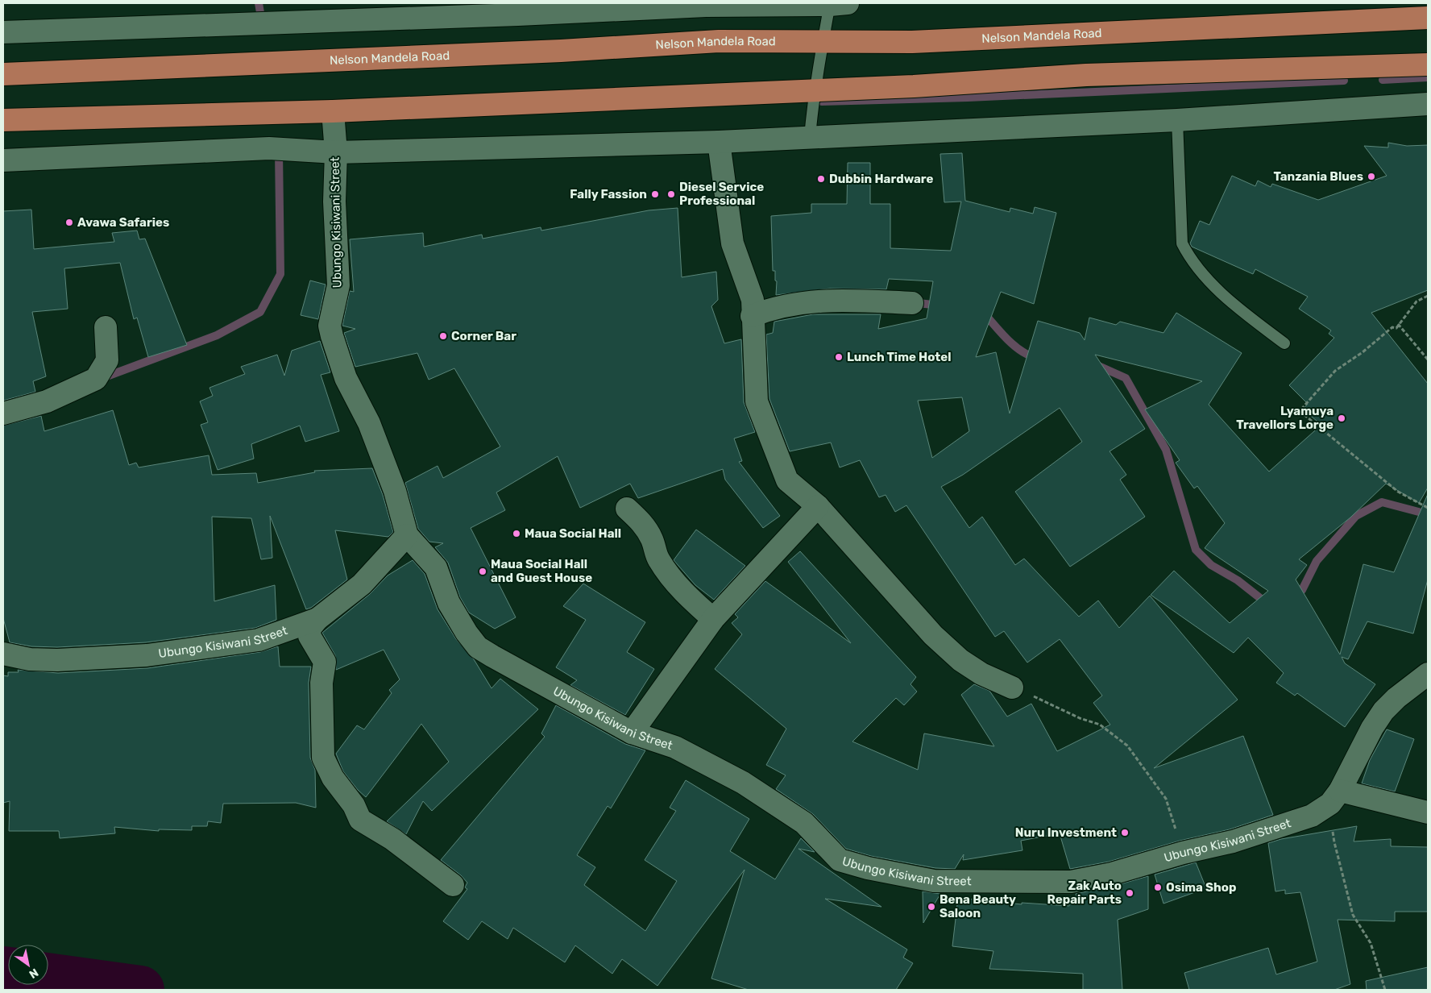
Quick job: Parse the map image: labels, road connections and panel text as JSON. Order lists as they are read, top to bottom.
{
  "streets": {
    "main road": ["Nelson Mandela Road"],
    "street": ["Ubungo Kisiwani Street"]
  },
  "places": [
    "Tanzania Blues",
    "Dubbin Hardware",
    "Fally Fassion",
    "Diesel Service Professional",
    "Avawa Safaries",
    "Corner Bar",
    "Lunch Time Hotel",
    "Lyamuya Travellors Lorge",
    "Maua Social Hall",
    "Maua Social Hall and Guest House",
    "Nuru Investment",
    "Osima Shop",
    "Zak Auto Repair Parts",
    "Bena Beauty Saloon"
  ],
  "north": "bottom right"
}
